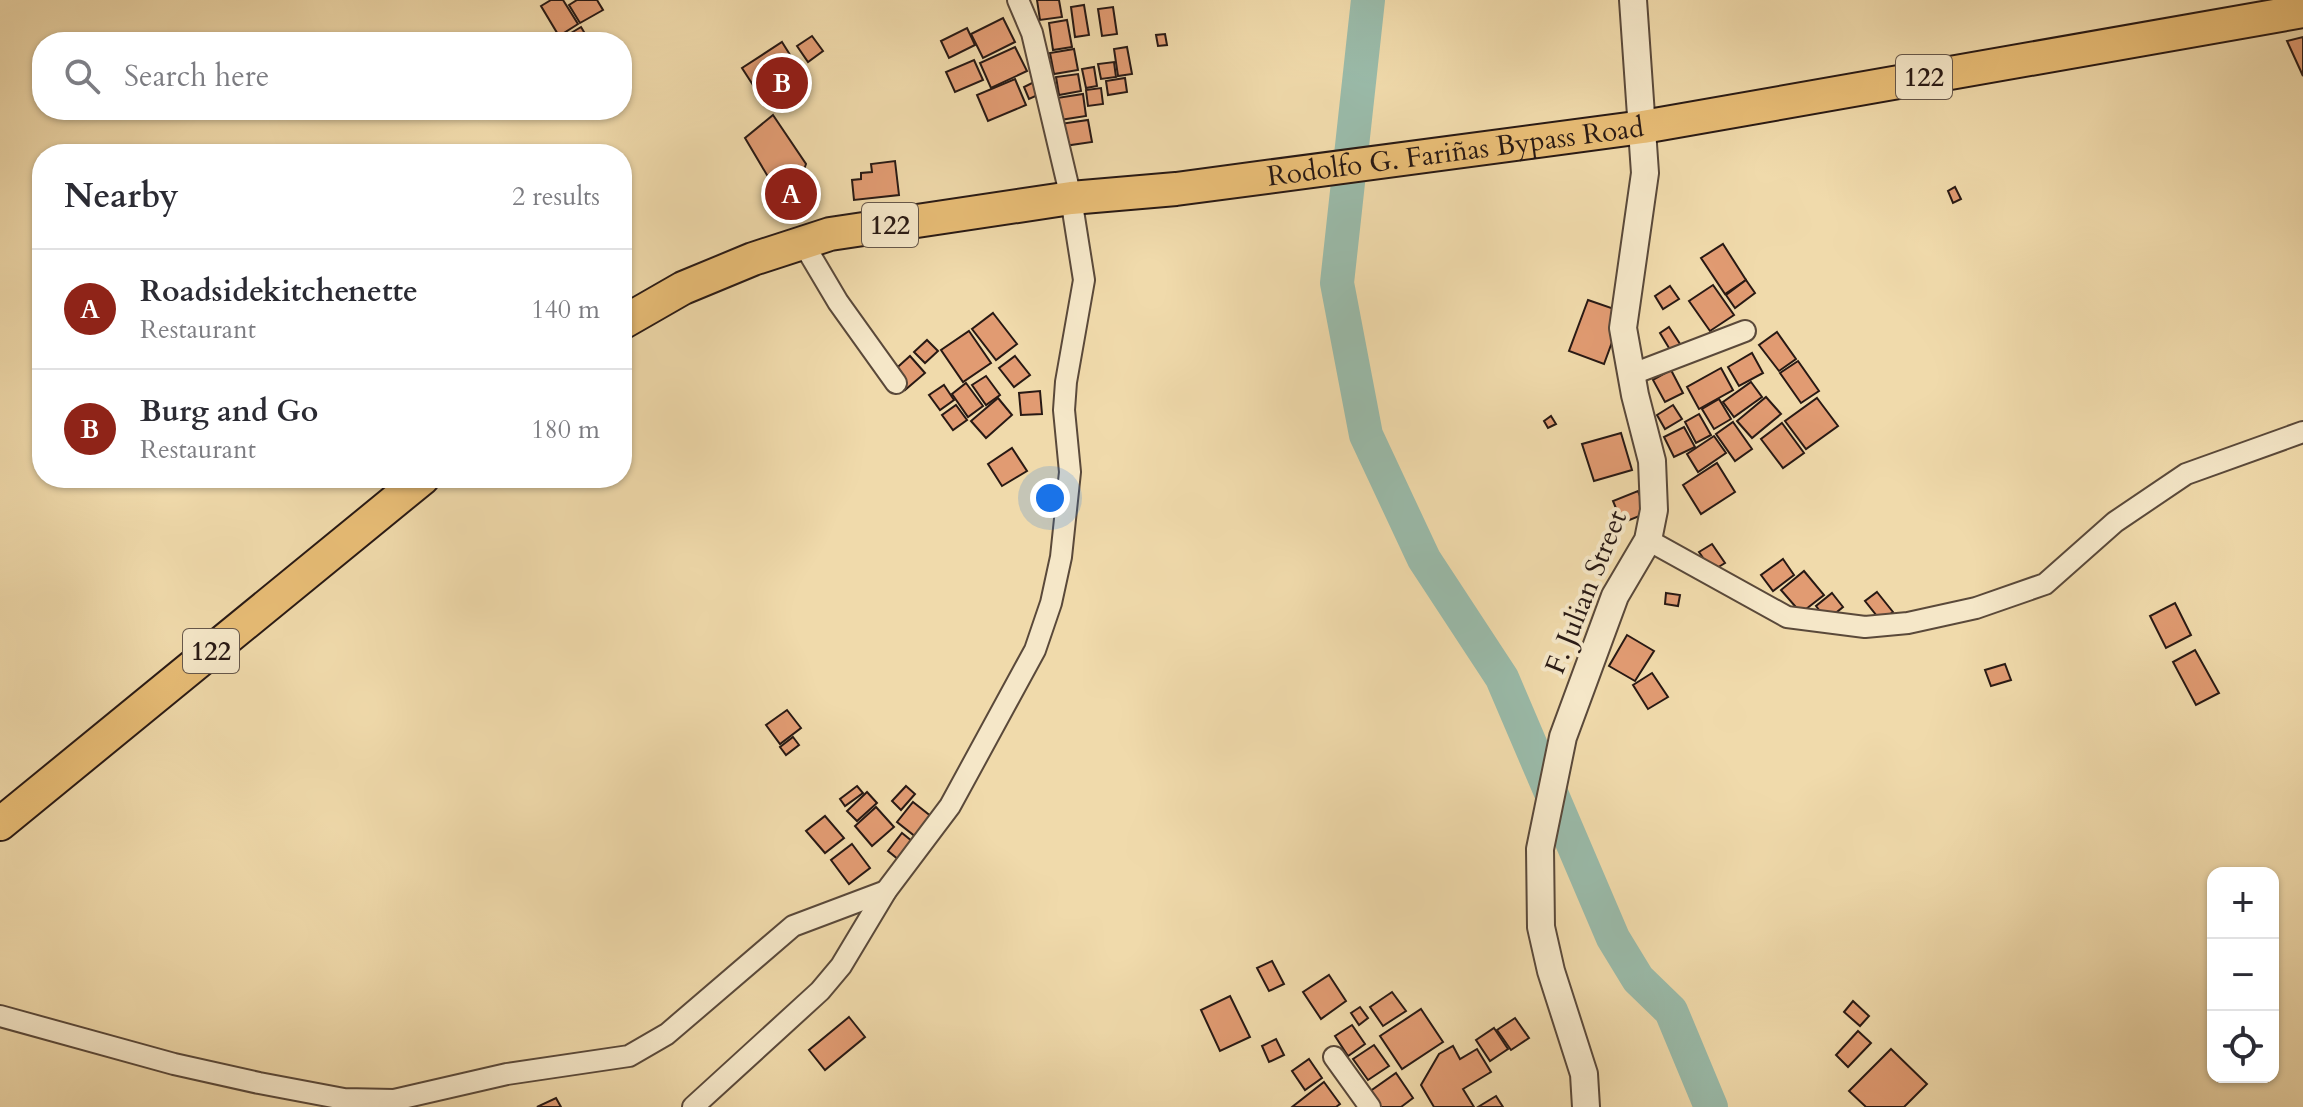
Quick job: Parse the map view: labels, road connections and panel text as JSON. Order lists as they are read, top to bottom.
{
  "streets": {
    "main road": ["122", "Rodolfo G. Fariñas Bypass Road"],
    "street": ["F. Julian Street"]
  },
  "crossings": [
    ["Rodolfo G. Fariñas Bypass Road", "F. Julian Street"]
  ],
  "page": {
    "search": "Search here",
    "pins": ["B", "A"],
    "heading": ["Nearby", "2 results"],
    "list": [
      {
        "mark": "A",
        "name": "Roadsidekitchenette",
        "note": "Restaurant",
        "value": "140 m"
      },
      {
        "mark": "B",
        "name": "Burg and Go",
        "note": "Restaurant",
        "value": "180 m"
      }
    ],
    "map_buttons": ["+", "−"]
  }
}
